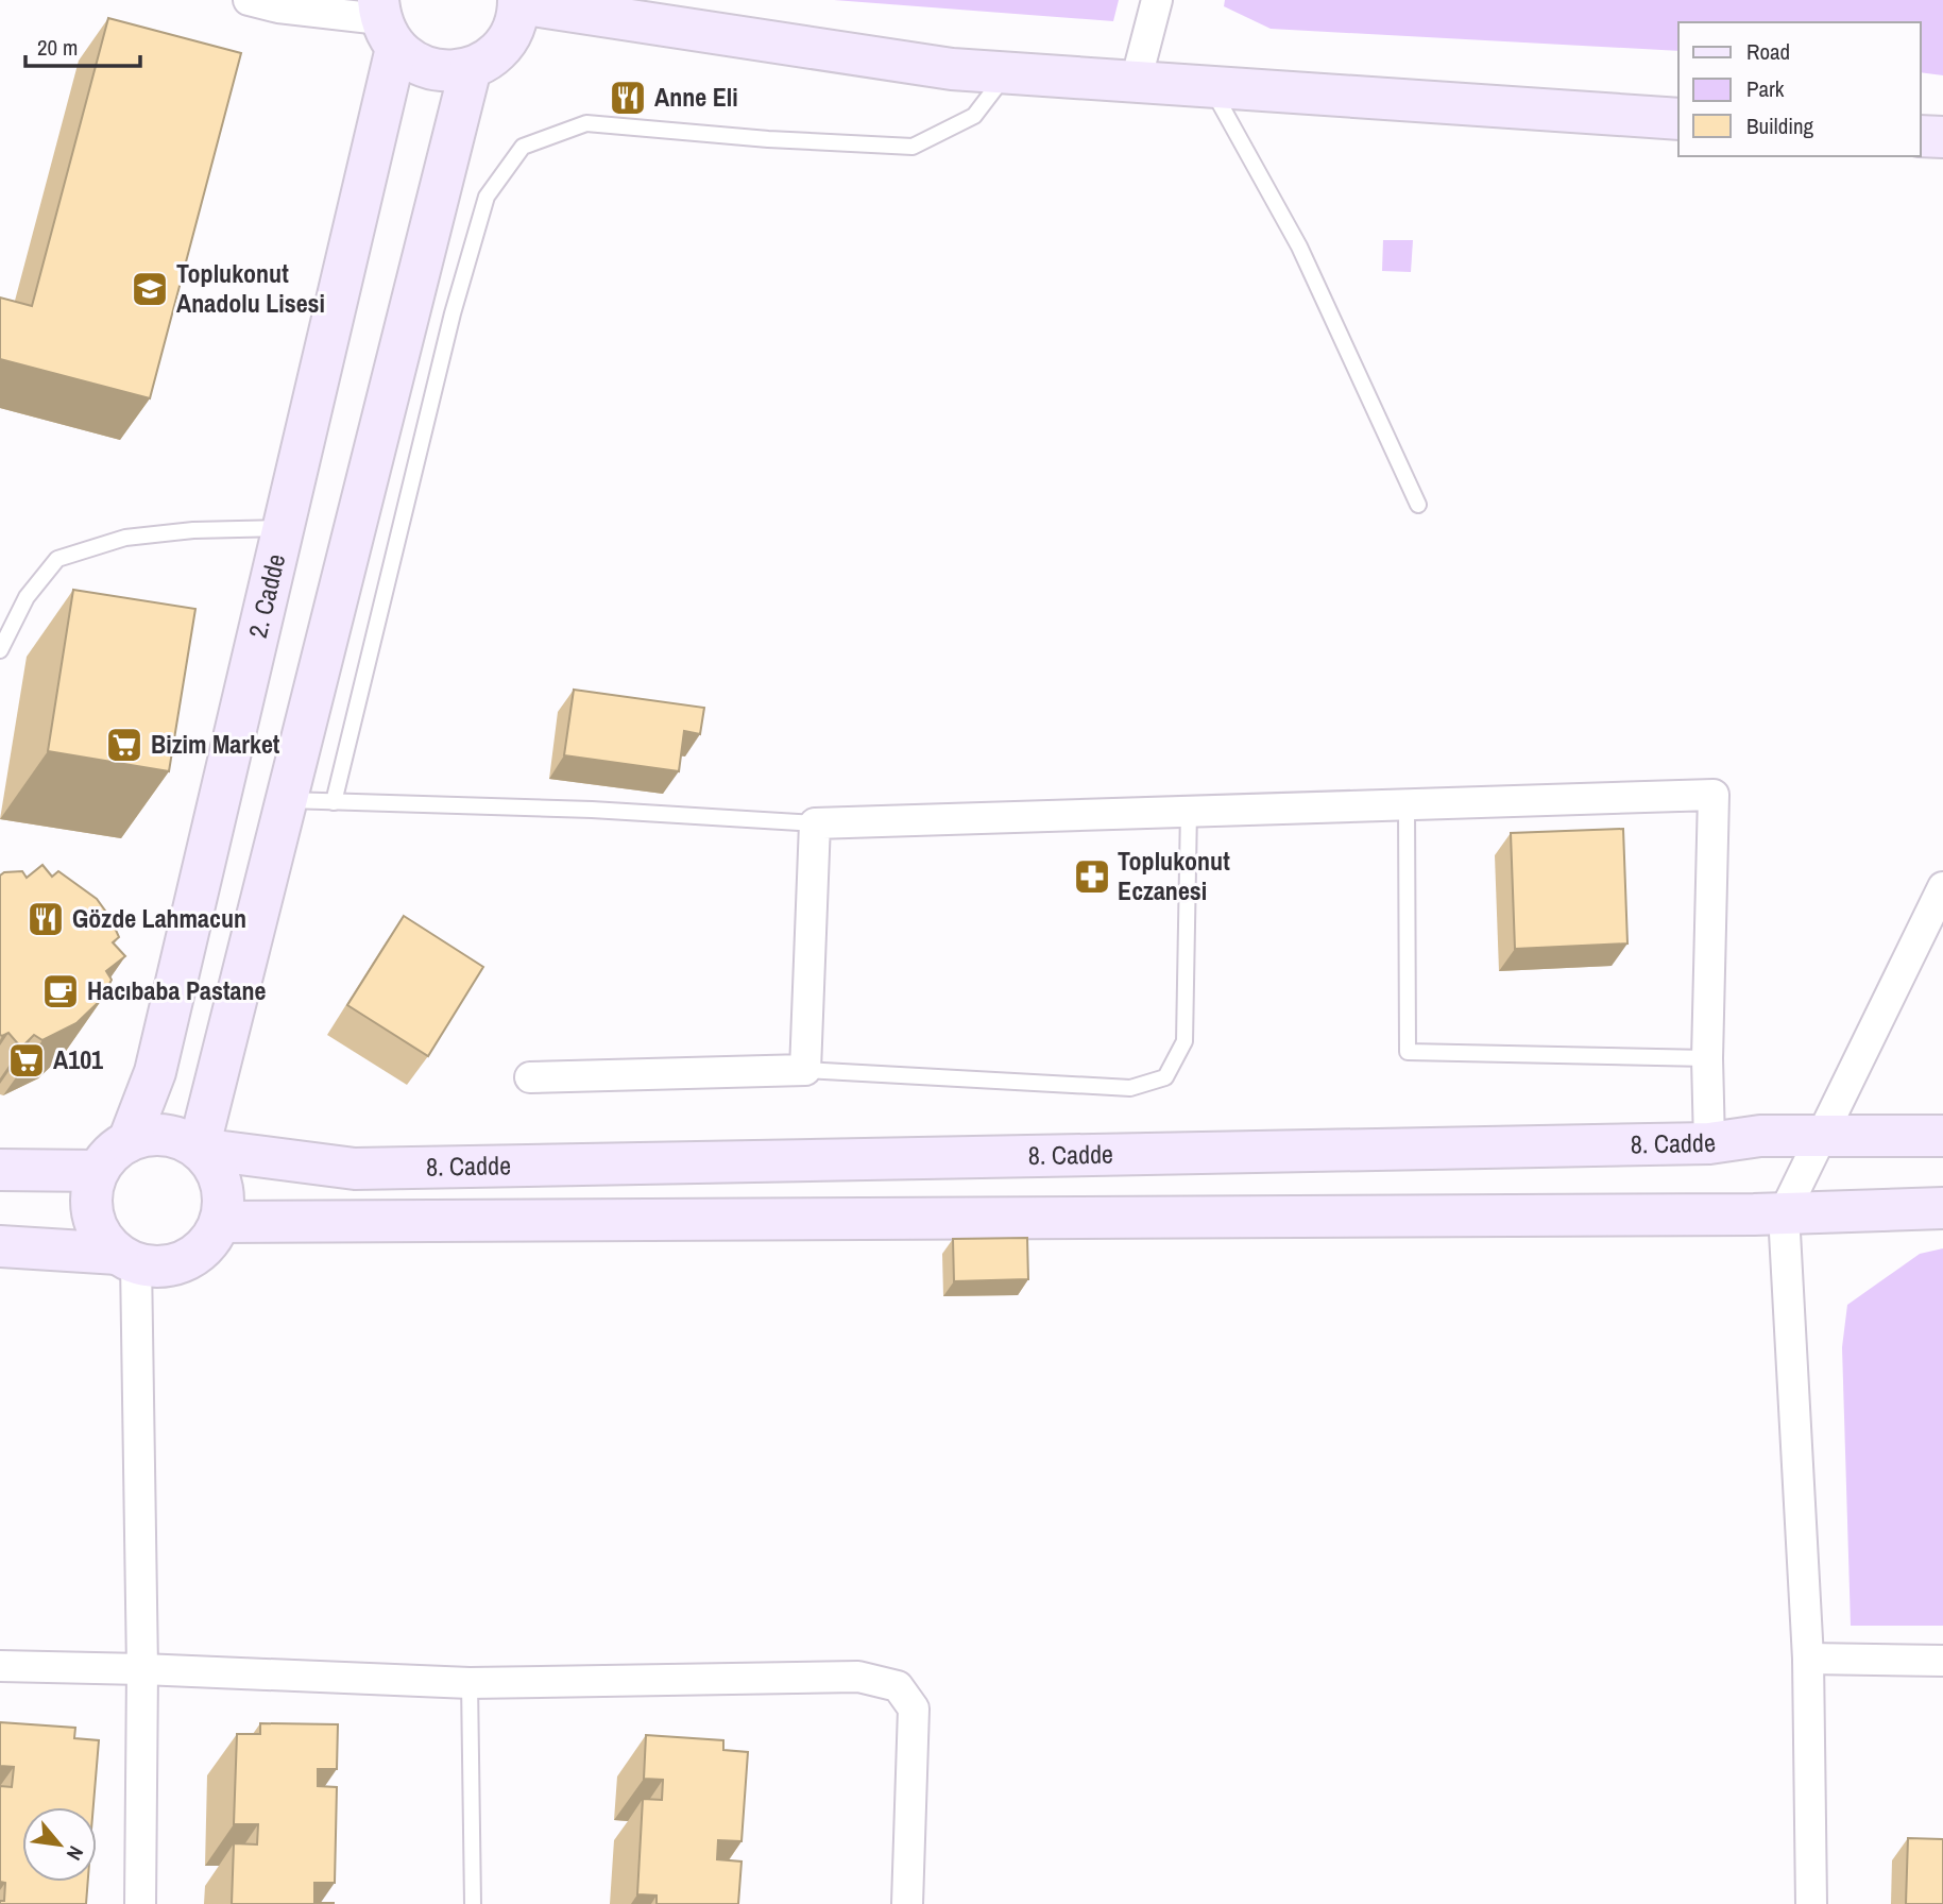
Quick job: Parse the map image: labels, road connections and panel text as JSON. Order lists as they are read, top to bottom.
{
  "streets": {
    "street": ["2. Cadde", "8. Cadde"]
  },
  "crossings": [
    ["2. Cadde", "8. Cadde"]
  ],
  "places": {
    "restaurant": ["Anne Eli", "Gözde Lahmacun"],
    "school or university": ["Toplukonut Anadolu Lisesi"],
    "supermarket": ["Bizim Market", "A101"],
    "pharmacy": ["Toplukonut Eczanesi"],
    "cafe": ["Hacıbaba Pastane"]
  },
  "legend": ["Road", "Park", "Building"],
  "scale_bar": "20 m",
  "north": "bottom right"
}
